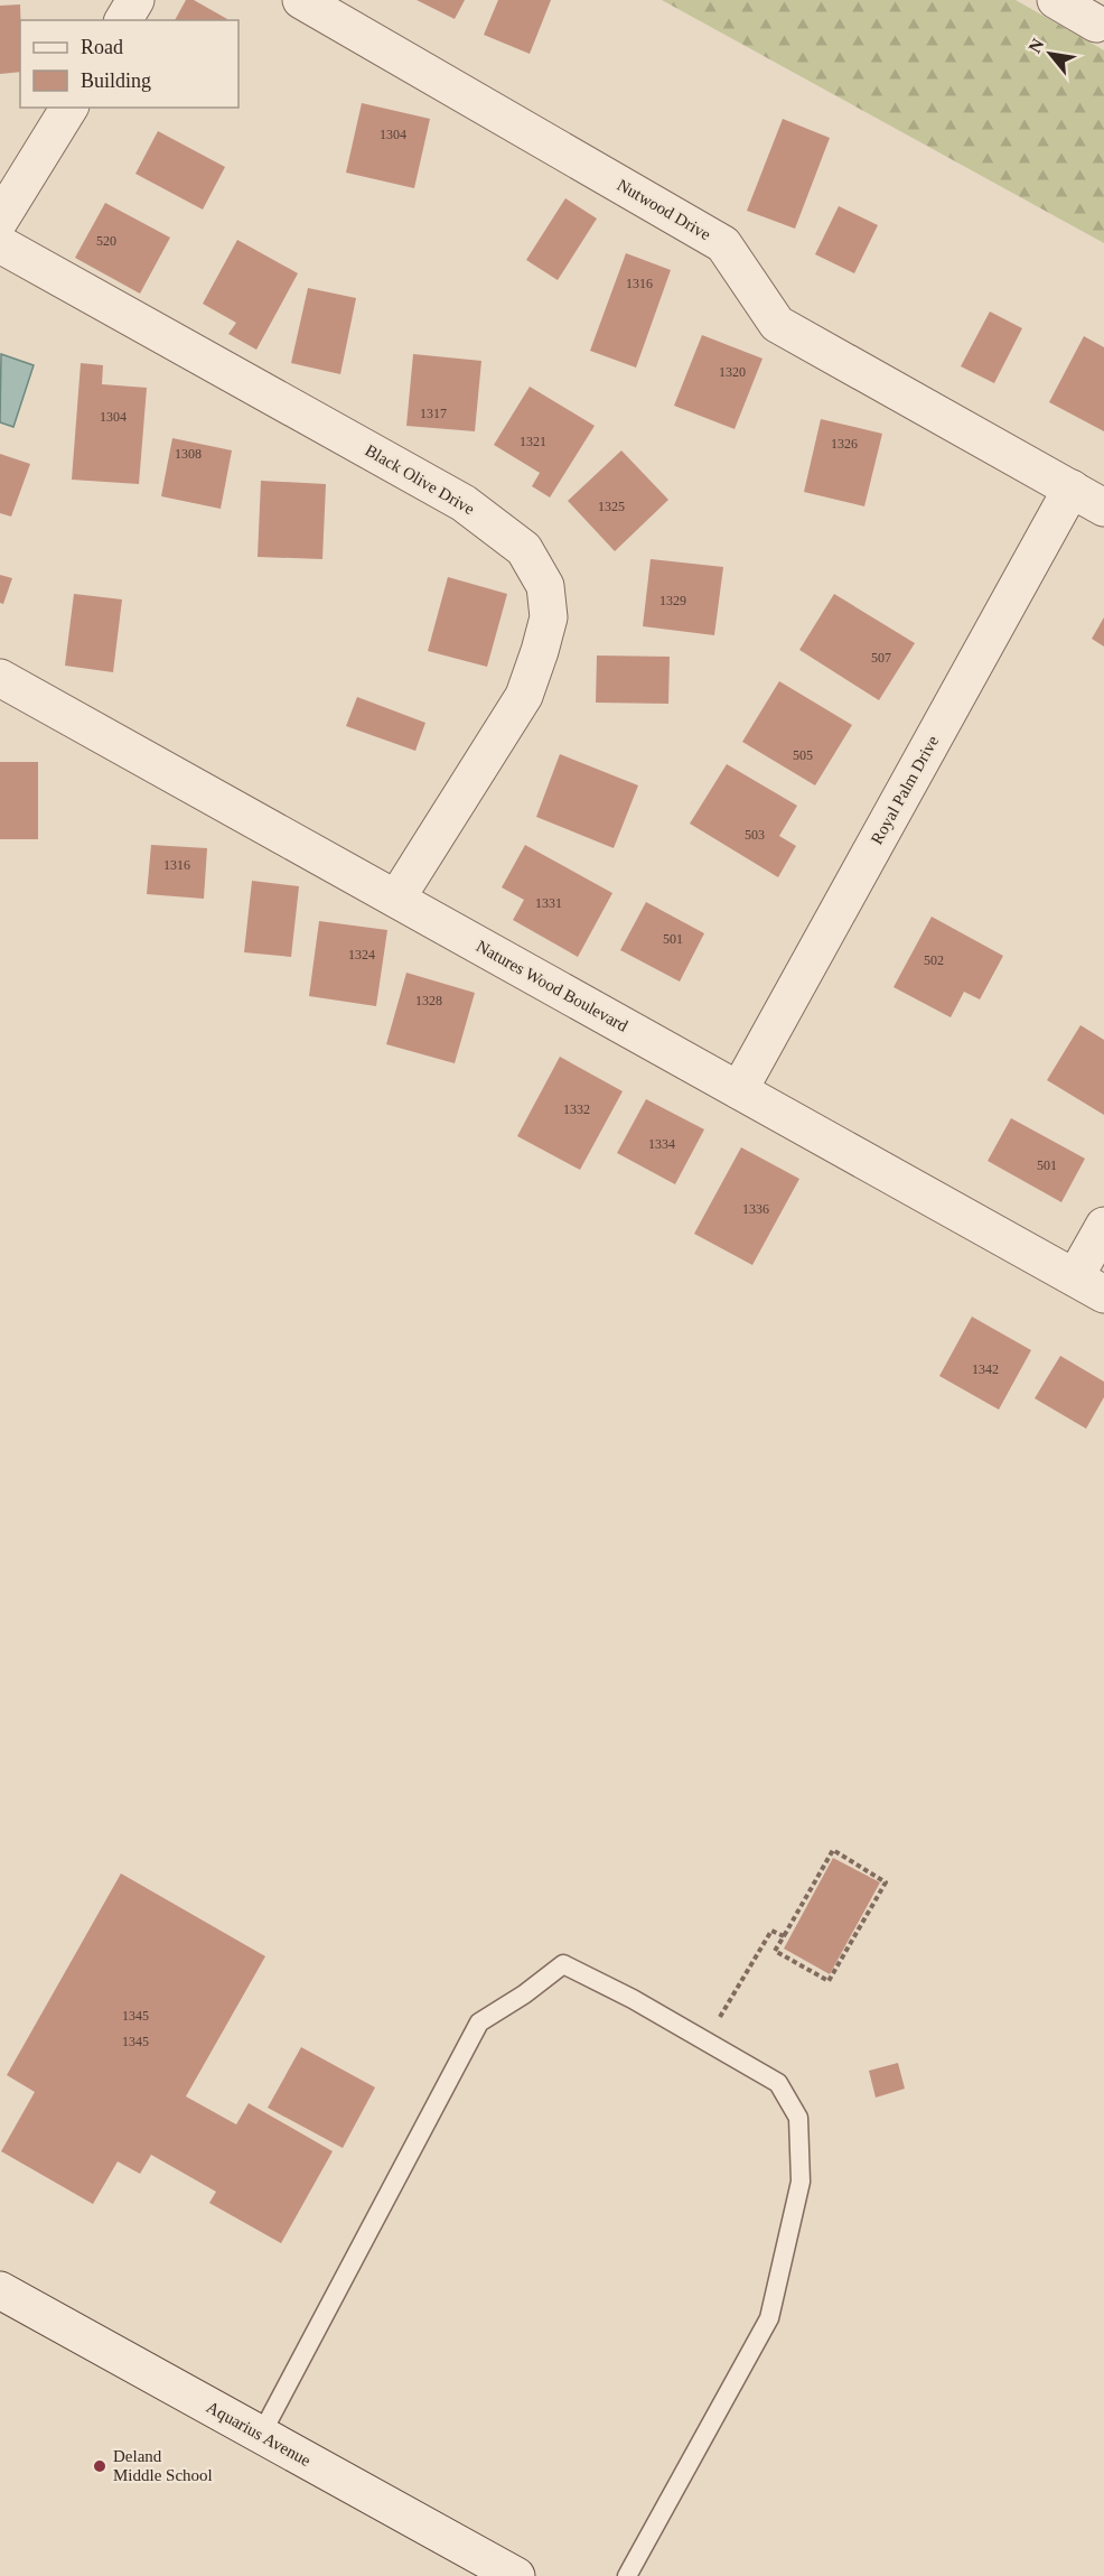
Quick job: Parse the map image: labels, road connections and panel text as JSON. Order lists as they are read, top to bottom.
{
  "streets": {
    "street": [
      "Nutwood Drive",
      "Black Olive Drive",
      "Royal Palm Drive",
      "Natures Wood Boulevard",
      "Aquarius Avenue"
    ]
  },
  "crossings": [
    ["Nutwood Drive", "Royal Palm Drive"],
    ["Black Olive Drive", "Natures Wood Boulevard"],
    ["Royal Palm Drive", "Natures Wood Boulevard"]
  ],
  "places": ["Deland Middle School"],
  "house_numbers": [
    "1304",
    "520",
    "1316",
    "1320",
    "1317",
    "1304",
    "1321",
    "1326",
    "1308",
    "1325",
    "1329",
    "507",
    "505",
    "503",
    "1316",
    "1331",
    "501",
    "1324",
    "502",
    "1328",
    "1332",
    "1334",
    "501",
    "1336",
    "1342",
    "1345",
    "1345"
  ],
  "legend": ["Road", "Building"],
  "north": "top left"
}
